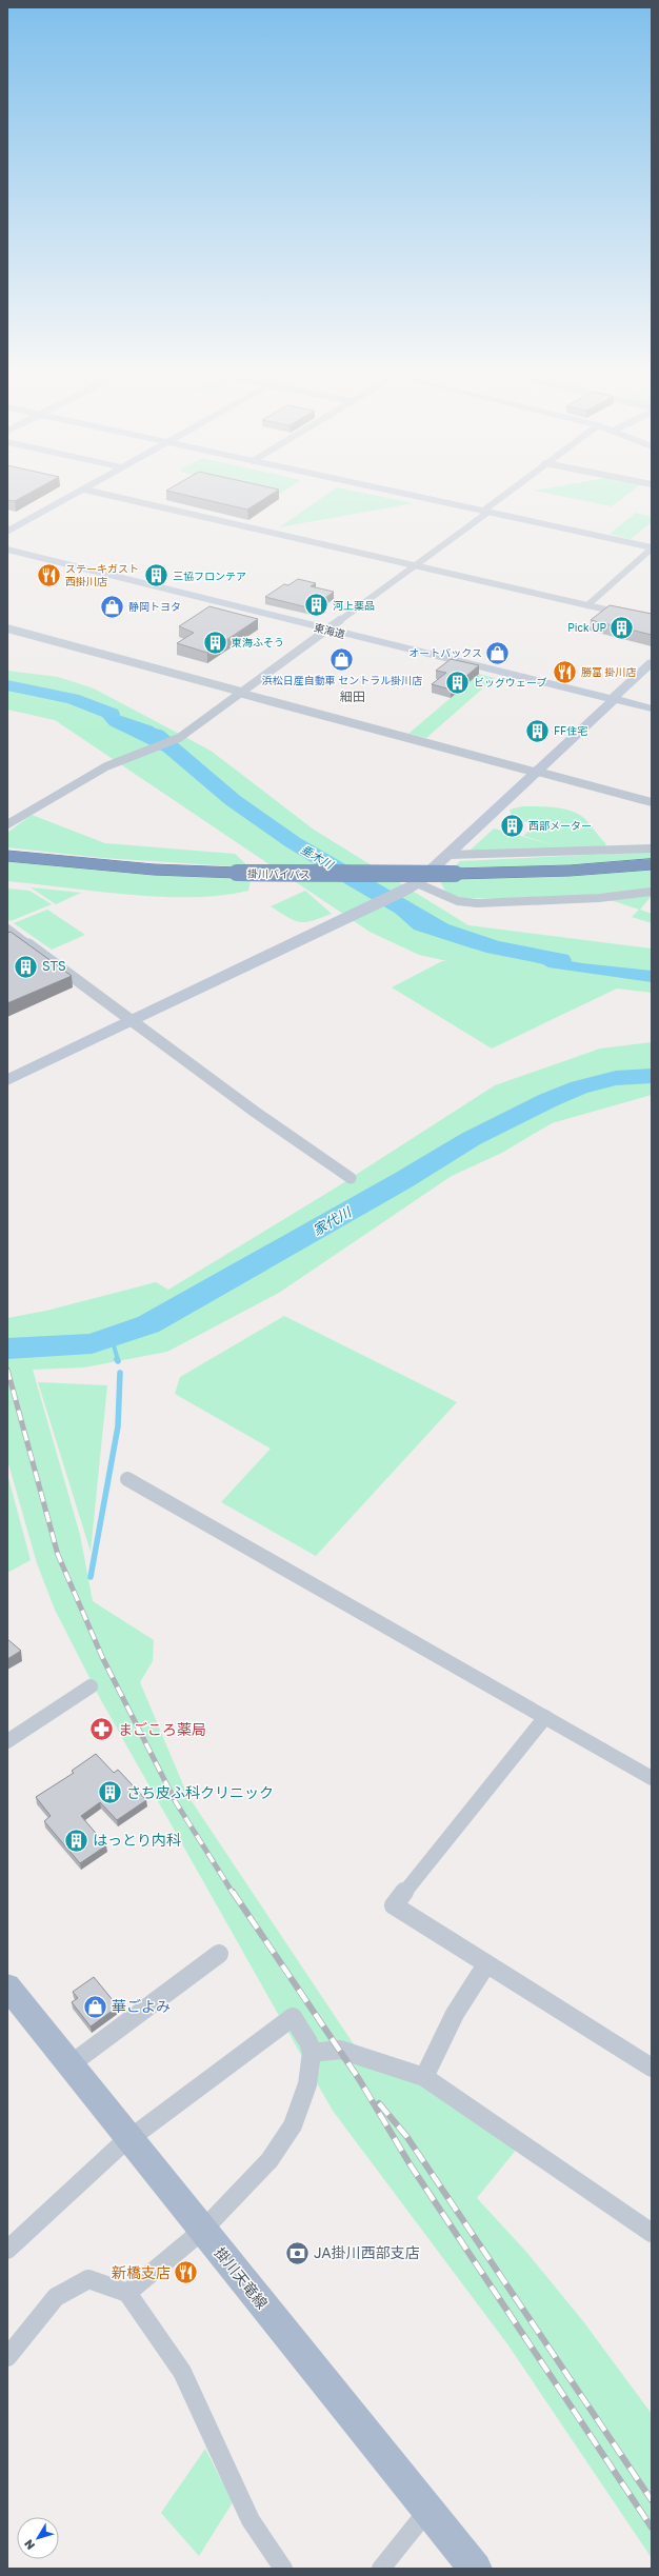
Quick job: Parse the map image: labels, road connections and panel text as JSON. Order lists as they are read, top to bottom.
{
  "streets": {
    "highway": ["掛川バイパス"],
    "main road": ["掛川天竜線"],
    "street": ["東海道"]
  },
  "districts": ["細田"],
  "water": ["垂木川", "家代川"],
  "places": {
    "restaurant": ["ステーキガスト 西掛川店", "勝富 掛川店", "新橋支店"],
    "building": [
      "三協フロンテア",
      "河上薬品",
      "Pick UP",
      "東海ふそう",
      "ビッグウェーブ",
      "FF住宅",
      "西部メーター",
      "STS",
      "さち皮ふ科クリニック",
      "はっとり内科"
    ],
    "shop": [
      "静岡トヨタ",
      "オートバックス",
      "浜松日産自動車 セントラル掛川店",
      "華ごよみ"
    ],
    "pharmacy": ["まごころ薬局"],
    "bank": ["JA掛川西部支店"]
  },
  "north": "bottom left"
}
